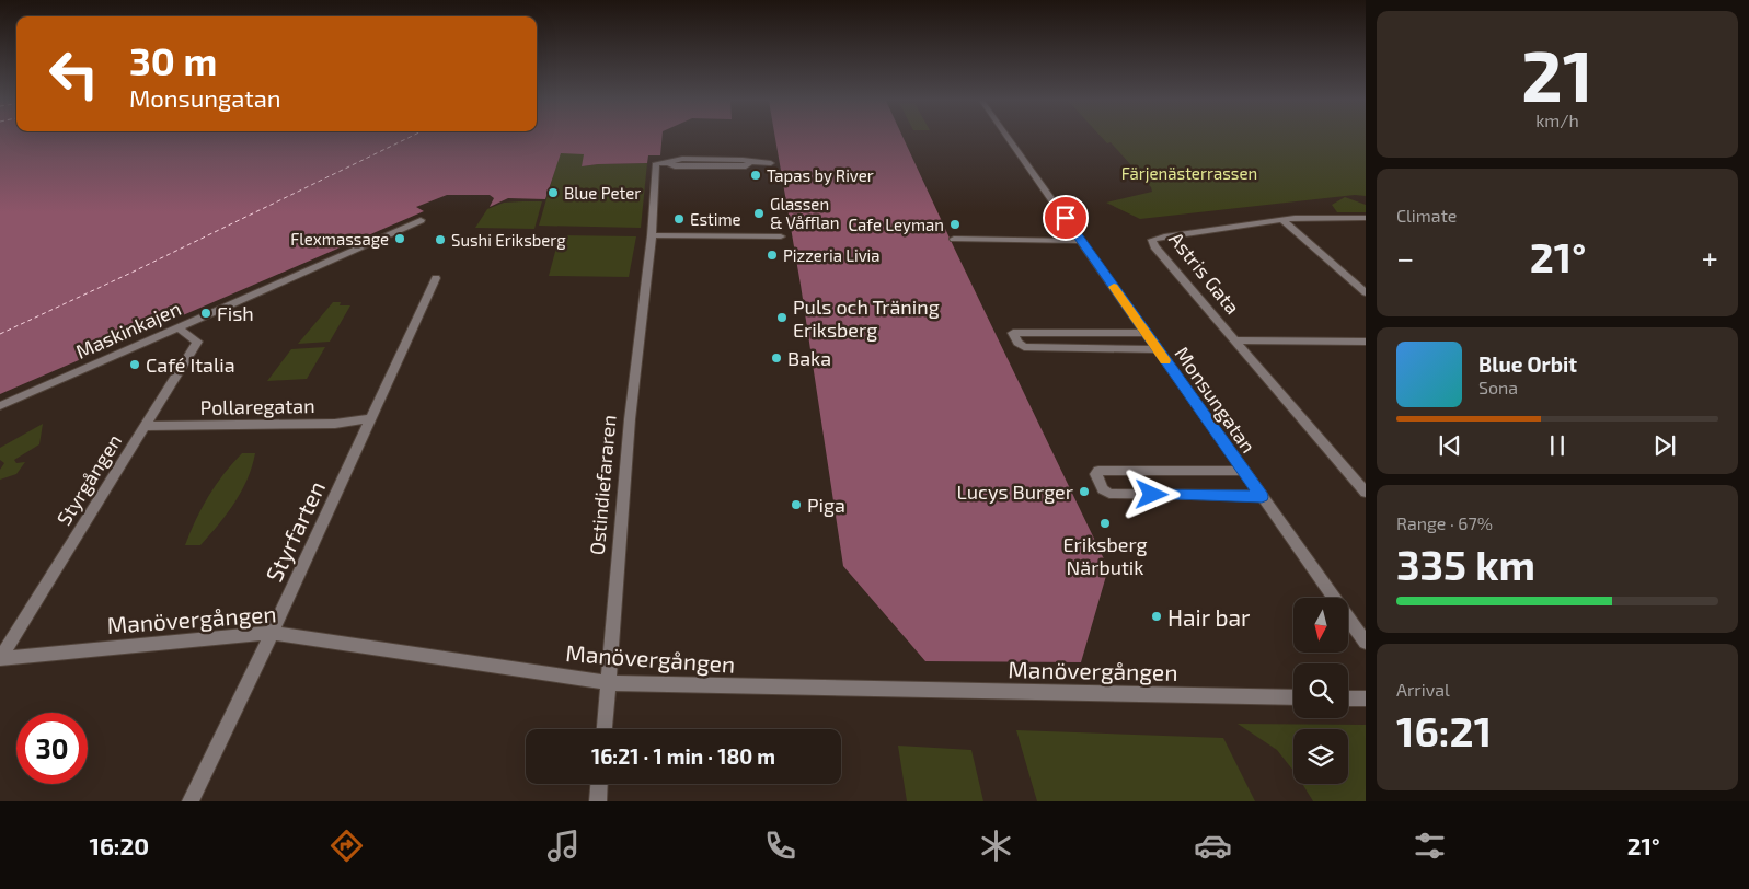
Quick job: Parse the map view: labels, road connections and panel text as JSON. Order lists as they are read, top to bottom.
{
  "streets": {
    "street": [
      "Astris Gata",
      "Maskinkajen",
      "Monsungatan",
      "Pollaregatan",
      "Styrgången",
      "Ostindiefararen",
      "Styrfarten",
      "Manövergången"
    ]
  },
  "crossings": [
    ["Maskinkajen", "Styrgången"],
    ["Pollaregatan", "Styrgången"],
    ["Pollaregatan", "Styrfarten"],
    ["Styrgången", "Manövergången"],
    ["Ostindiefararen", "Manövergången"],
    ["Styrfarten", "Manövergången"]
  ],
  "parks": ["Färjenästerrassen"],
  "places": [
    "Tapas by River",
    "Blue Peter",
    "Glassen & Våfflan",
    "Estime",
    "Cafe Leyman",
    "Flexmassage",
    "Sushi Eriksberg",
    "Pizzeria Livia",
    "Fish",
    "Puls och Träning Eriksberg",
    "Baka",
    "Café Italia",
    "Lucys Burger",
    "Piga",
    "Eriksberg Närbutik",
    "Hair bar"
  ],
  "north": "bottom",
  "page": {
    "tile": [
      ["21", "km/h"],
      "Climate",
      ["Range · 67%", "335 km"],
      ["Arrival", "16:21"]
    ],
    "turn": ["30 m", "Monsungatan"],
    "heat": ["−", "21°", "+"],
    "song": ["Blue Orbit", "Sona"],
    "limit": "30",
    "trip": "16:21 · 1 min · 180 m",
    "tabs": ["16:20", "21°"]
  }
}
